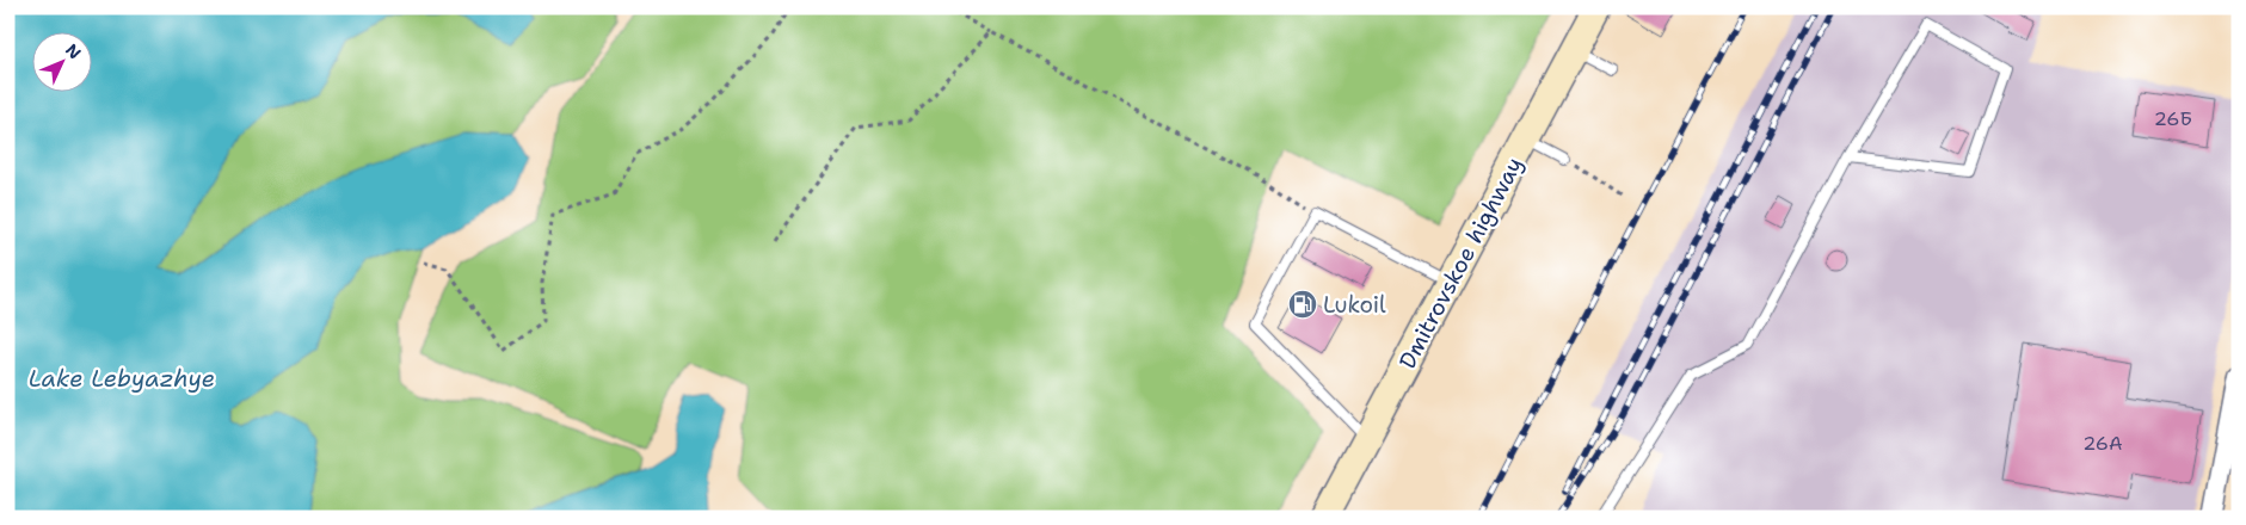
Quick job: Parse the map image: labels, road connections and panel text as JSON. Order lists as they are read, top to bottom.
{
  "streets": {
    "main road": ["Dmitrovskoe highway"]
  },
  "water": ["Lake Lebyazhye"],
  "places": {
    "fuel station": ["Lukoil"]
  },
  "house_numbers": ["26Б", "26А"],
  "north": "top right"
}
